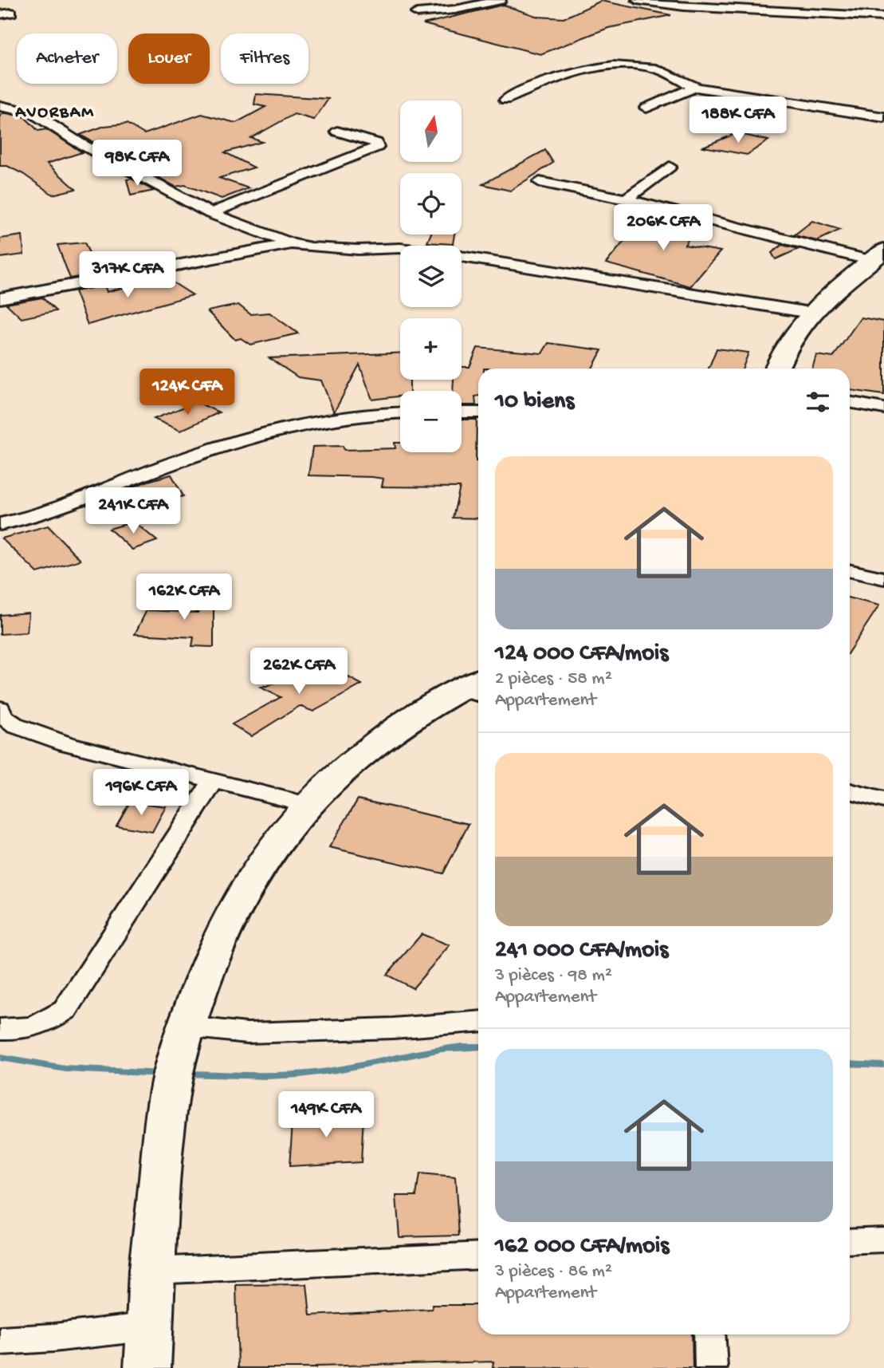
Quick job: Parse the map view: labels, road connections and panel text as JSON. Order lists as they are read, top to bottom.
{
  "districts": ["AVORBAM"],
  "north": "top",
  "page": {
    "chip": ["Acheter", "Louer", "Filtres"],
    "price": [
      "188K CFA",
      "98K CFA",
      "206K CFA",
      "317K CFA",
      "124K CFA",
      "241K CFA",
      "162K CFA",
      "262K CFA",
      "196K CFA",
      "149K CFA"
    ],
    "map_buttons": ["+", "−"],
    "heading": "10 biens",
    "list": [
      {
        "name": "124 000 CFA/mois",
        "note": "2 pièces · 58 m² · Appartement"
      },
      {
        "name": "241 000 CFA/mois",
        "note": "3 pièces · 98 m² · Appartement"
      },
      {
        "name": "162 000 CFA/mois",
        "note": "3 pièces · 86 m² · Appartement"
      }
    ]
  }
}
